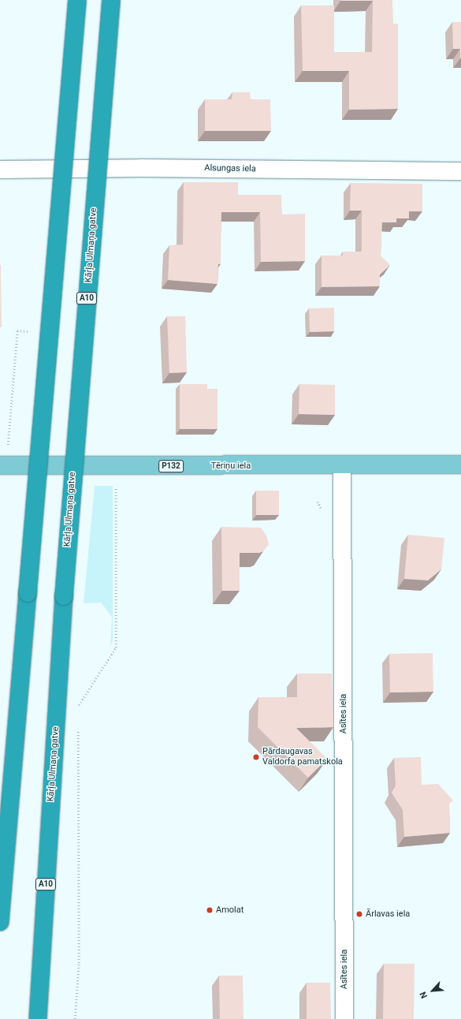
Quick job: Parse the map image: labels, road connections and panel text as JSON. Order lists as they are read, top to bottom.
{
  "streets": {
    "highway": ["Kārļa Ulmaņa gatve", "A10"],
    "main road": ["P132", "Tēriņu iela"],
    "street": ["Alsungas iela", "Asītes iela"]
  },
  "crossings": [
    ["Tēriņu iela", "Asītes iela"]
  ],
  "places": ["Pārdaugavas Valdorfa pamatskola", "Amolat", "Ārlavas iela"],
  "north": "bottom left"
}
